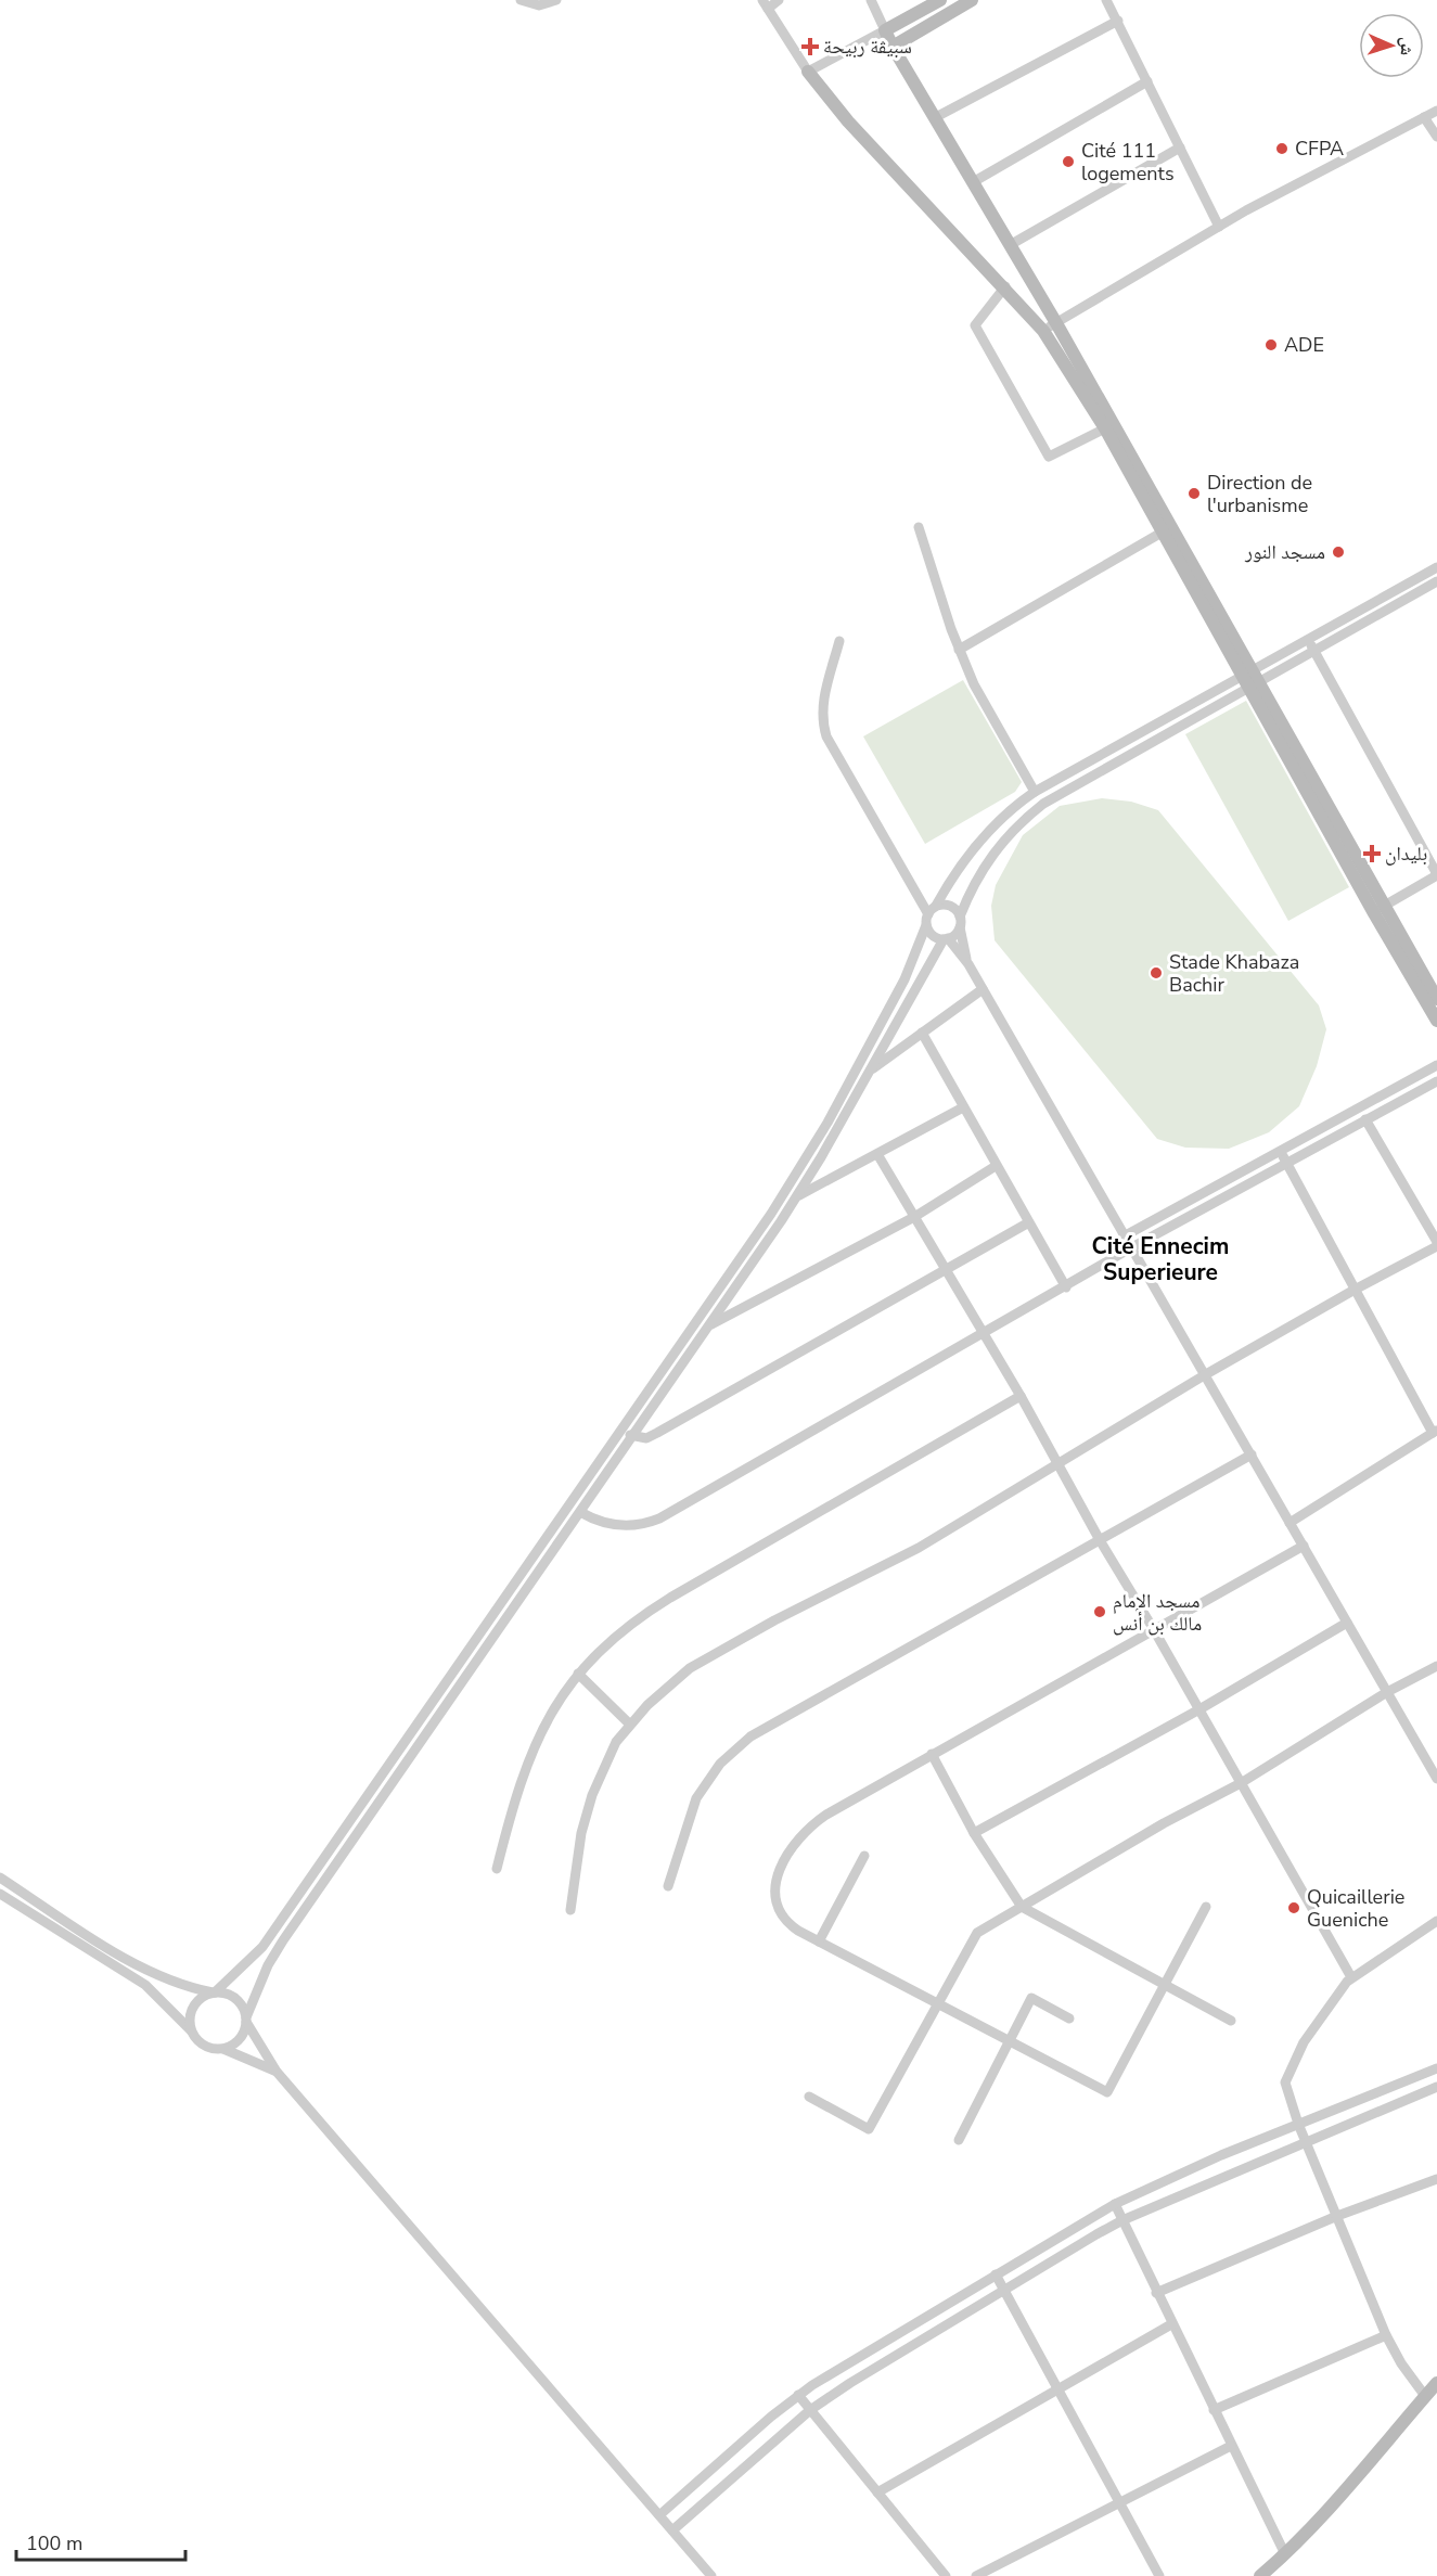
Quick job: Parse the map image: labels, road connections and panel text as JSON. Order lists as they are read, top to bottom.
{
  "districts": ["Cité Ennecim Superieure"],
  "places": {
    "health": ["سبيڨة ربيحة", "بليدان"],
    "other": [
      "CFPA",
      "Cité 111 logements",
      "ADE",
      "Direction de l'urbanisme",
      "مسجد النور",
      "Stade Khabaza Bachir",
      "مسجد الإمام مالك بن أنس",
      "Quicaillerie Gueniche"
    ]
  },
  "scale_bar": "100 m",
  "north": "right"
}
